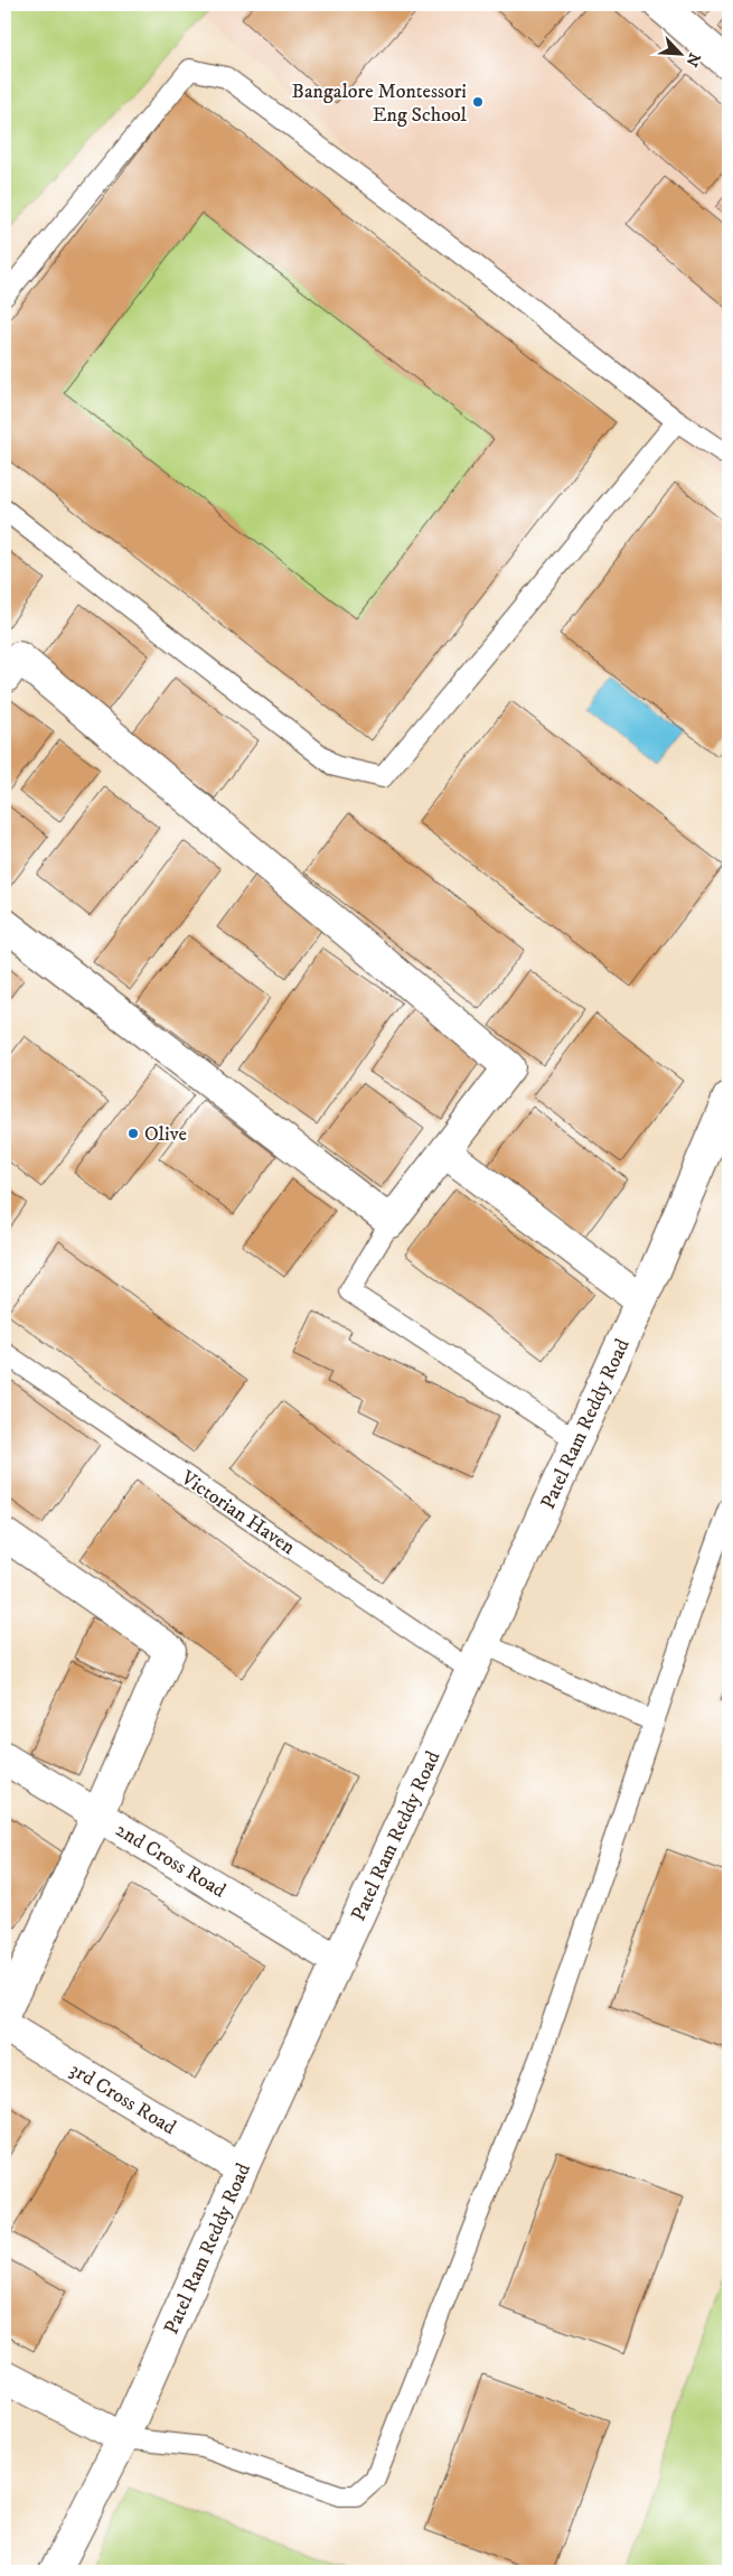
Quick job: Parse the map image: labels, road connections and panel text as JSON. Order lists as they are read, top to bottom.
{
  "streets": {
    "street": ["Patel Ram Reddy Road", "2nd Cross Road", "3rd Cross Road"],
    "lane": ["Victorian Haven"]
  },
  "crossings": [
    ["Patel Ram Reddy Road", "Victorian Haven"],
    ["Patel Ram Reddy Road", "2nd Cross Road"],
    ["Patel Ram Reddy Road", "3rd Cross Road"]
  ],
  "places": ["Bangalore Montessori Eng School", "Olive"],
  "north": "bottom right"
}
